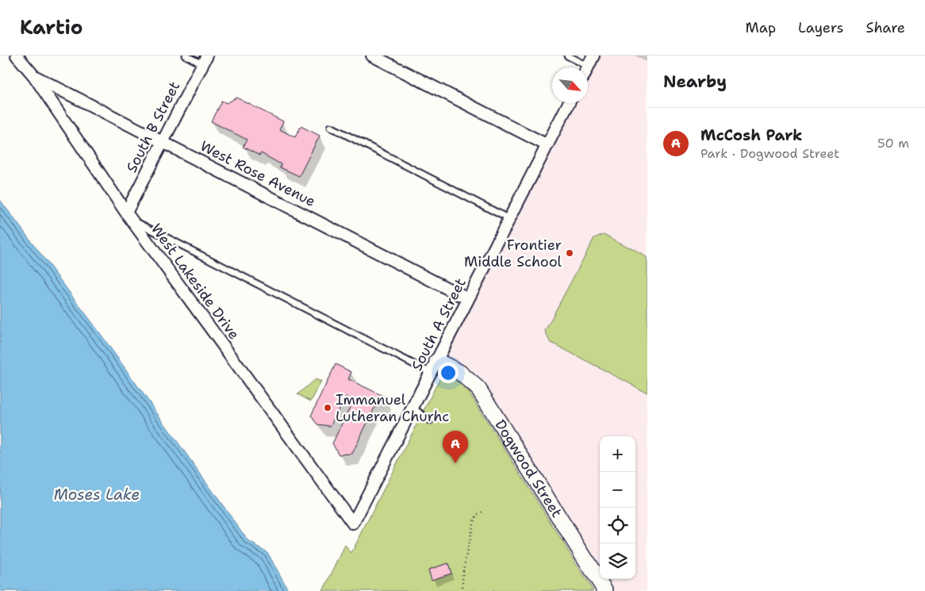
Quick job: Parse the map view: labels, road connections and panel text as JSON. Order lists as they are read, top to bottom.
{
  "streets": {
    "street": [
      "South B Street",
      "West Rose Avenue",
      "West Lakeside Drive",
      "South A Street",
      "Dogwood Street"
    ]
  },
  "crossings": [
    ["South B Street", "West Rose Avenue"],
    ["South B Street", "West Lakeside Drive"],
    ["West Rose Avenue", "West Lakeside Drive"],
    ["West Rose Avenue", "South A Street"],
    ["West Lakeside Drive", "South A Street"],
    ["South A Street", "Dogwood Street"]
  ],
  "water": ["Moses Lake"],
  "places": ["Frontier Middle School", "Immanuel Lutheran Churhc"],
  "north": "bottom right",
  "page": {
    "header": "Kartio",
    "nav": ["Map", "Layers", "Share"],
    "heading": "Nearby",
    "list": [
      {
        "mark": "A",
        "name": "McCosh Park",
        "note": "Park · Dogwood Street",
        "value": "50 m"
      }
    ],
    "pins": "A",
    "map_buttons": ["+", "−"]
  }
}
